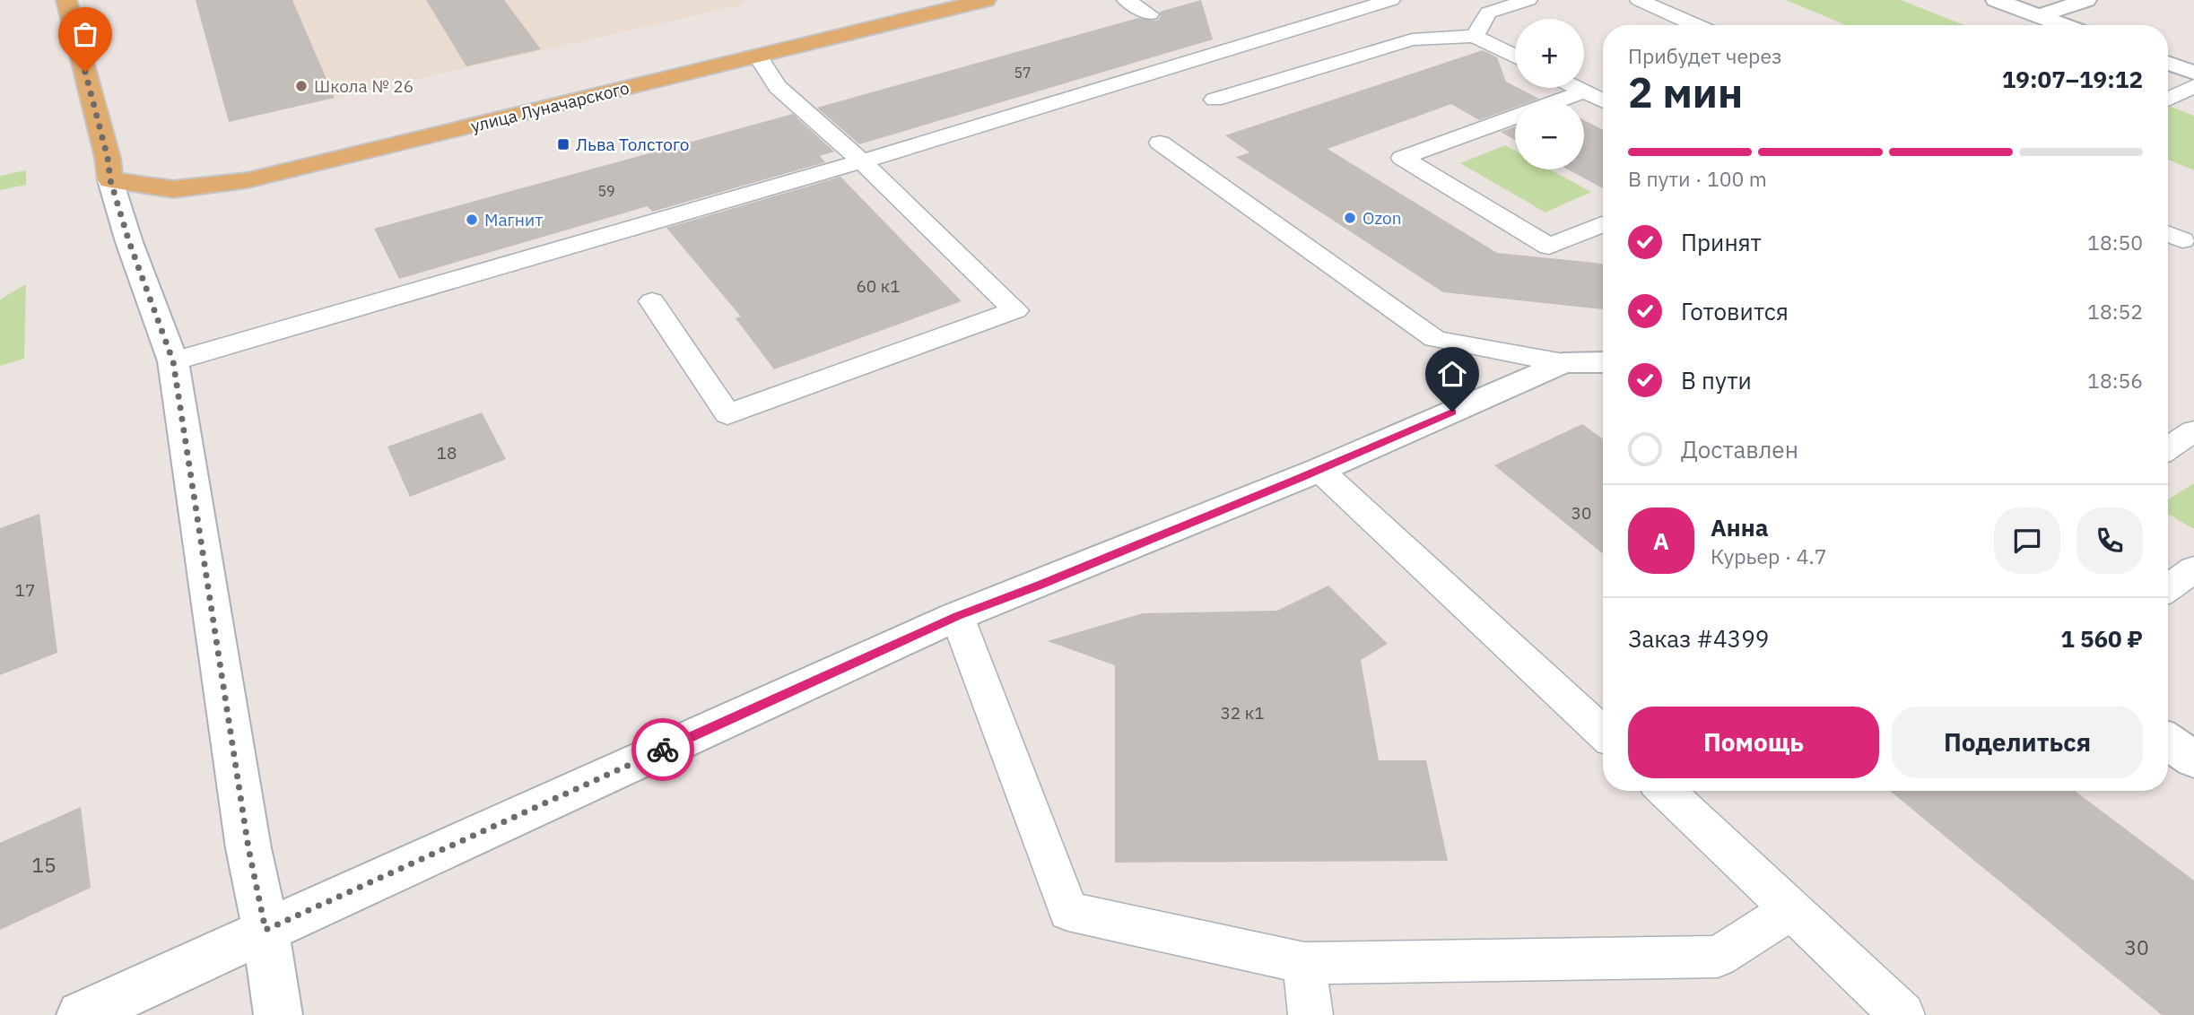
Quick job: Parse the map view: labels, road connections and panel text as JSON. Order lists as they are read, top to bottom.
{
  "streets": {
    "main road": ["улица Луначарского"]
  },
  "places": {
    "other": ["Школа № 26", "Ozon", "Магнит"],
    "transit": ["Льва Толстого"]
  },
  "house_numbers": [
    "57",
    "59",
    "60 к1",
    "18",
    "30",
    "17",
    "32 к1",
    "15",
    "30"
  ],
  "page": {
    "map_buttons": ["+", "−"],
    "heading": ["2 мин", "Прибудет через", "19:07–19:12"],
    "panel": [
      "Анна",
      "Курьер · 4.7",
      "Заказ #4399",
      "1 560 ₽"
    ],
    "bar": "В пути · 100 m",
    "list": [
      ["Принят", "18:50"],
      ["Готовится", "18:52"],
      ["В пути", "18:56"],
      "Доставлен"
    ],
    "round": "А",
    "buttons": ["Помощь", "Поделиться"]
  }
}
